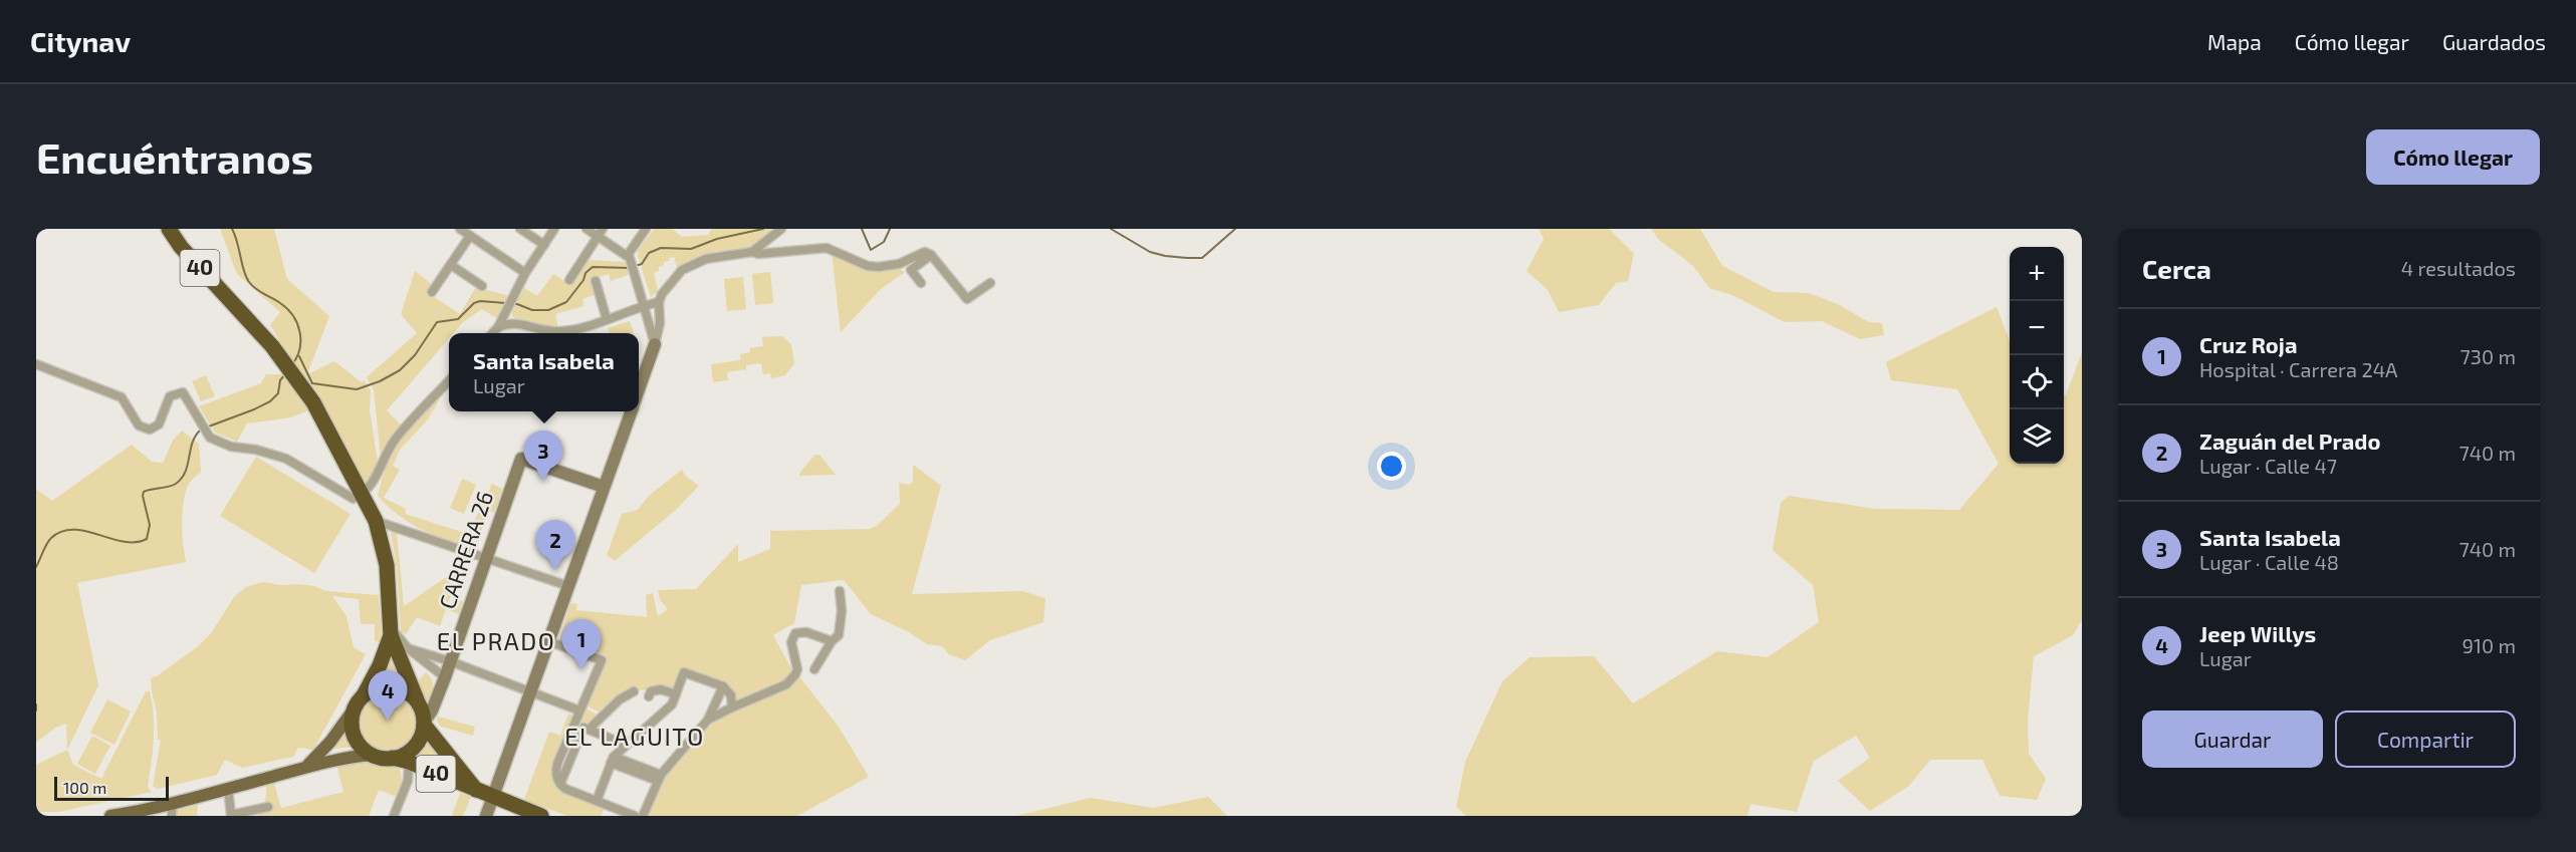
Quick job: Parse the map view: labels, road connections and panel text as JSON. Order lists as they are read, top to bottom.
{
  "streets": {
    "highway": ["40"],
    "street": ["CARRERA 26"]
  },
  "crossings": [
    ["40", "CARRERA 26"]
  ],
  "districts": ["EL PRADO", "EL LAGUITO"],
  "scale_bar": "100 m",
  "page": {
    "header": "Citynav",
    "nav": ["Mapa", "Cómo llegar", "Guardados"],
    "buttons": [
      "Cómo llegar",
      ["Guardar", "Compartir"]
    ],
    "title": "Encuéntranos",
    "heading": ["Cerca", "4 resultados"],
    "map_buttons": ["+", "−"],
    "list": [
      {
        "mark": "1",
        "name": "Cruz Roja",
        "note": "Hospital · Carrera 24A",
        "value": "730 m"
      },
      {
        "mark": "2",
        "name": "Zaguán del Prado",
        "note": "Lugar · Calle 47",
        "value": "740 m"
      },
      {
        "mark": "3",
        "name": "Santa Isabela",
        "note": "Lugar · Calle 48",
        "value": "740 m"
      },
      {
        "mark": "4",
        "name": "Jeep Willys",
        "note": "Lugar",
        "value": "910 m"
      }
    ],
    "popup": ["Santa Isabela", "Lugar"],
    "pins": [
      "3",
      "2",
      "1",
      "4"
    ],
    "scale": "100 m"
  }
}
